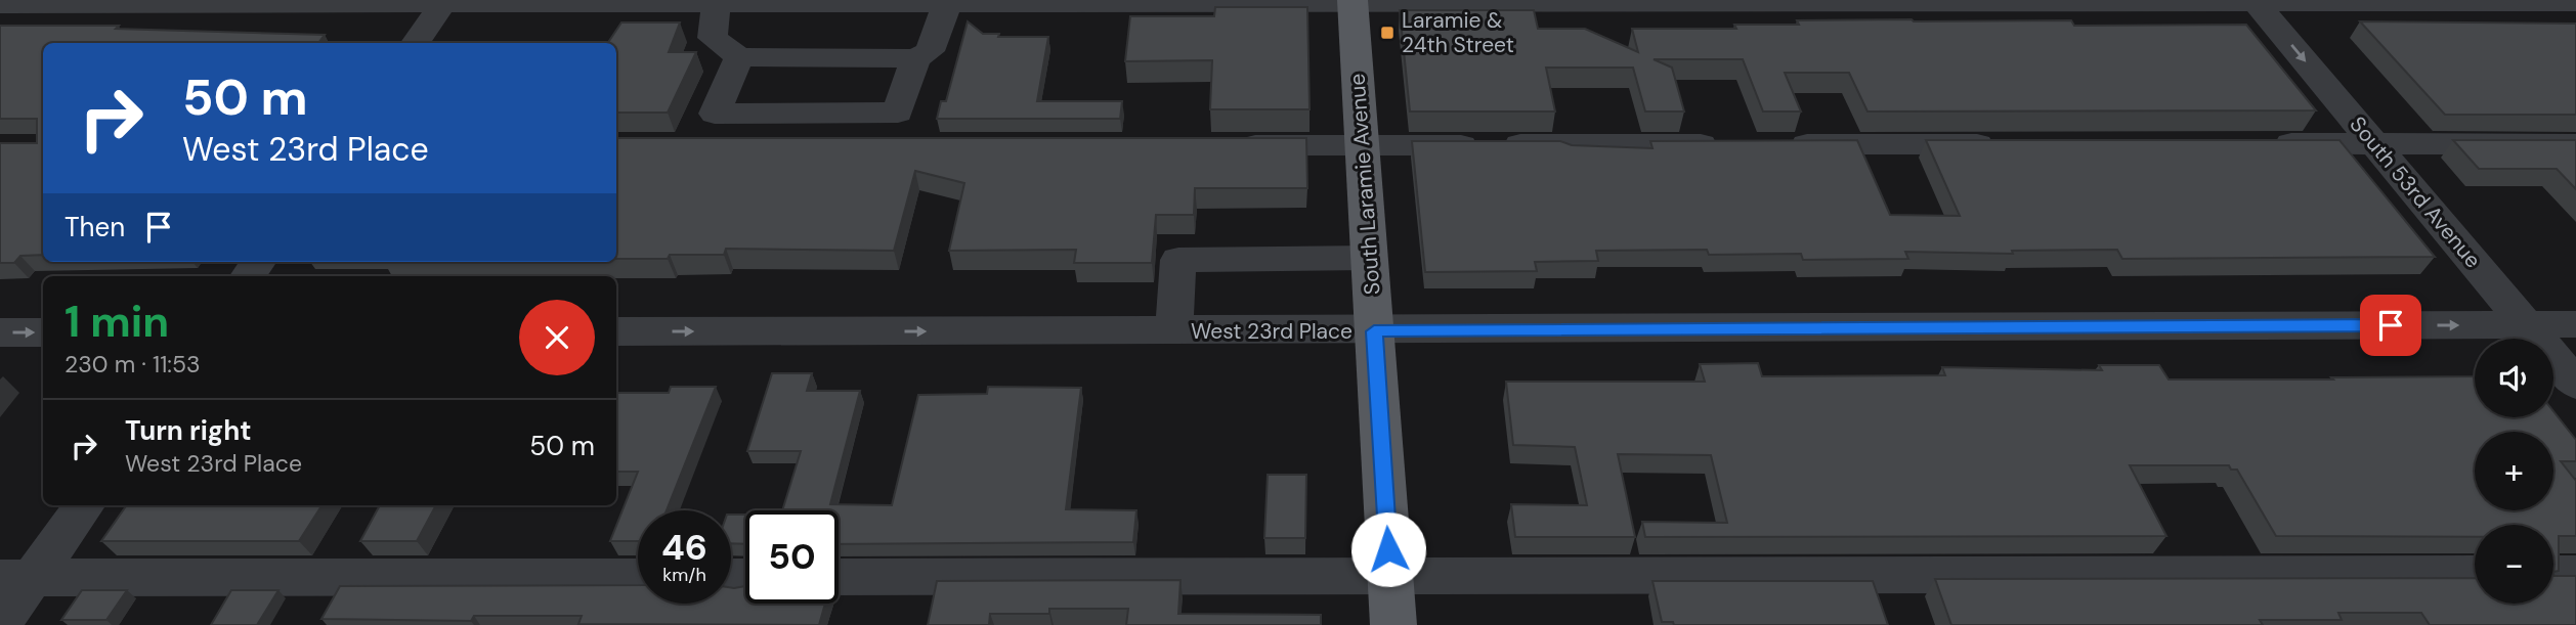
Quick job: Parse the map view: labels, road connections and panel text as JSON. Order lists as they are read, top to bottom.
{
  "streets": {
    "main road": ["South Laramie Avenue"],
    "street": ["South 53rd Avenue", "West 23rd Place"]
  },
  "crossings": [
    ["South Laramie Avenue", "West 23rd Place"],
    ["South 53rd Avenue", "West 23rd Place"]
  ],
  "one_way": ["South 53rd Avenue"],
  "places": {
    "transit": ["Laramie & 24th Street"]
  },
  "page": {
    "turn": ["50 m", "West 23rd Place"],
    "then": "Then",
    "heading": ["1 min", "230 m · 11:53"],
    "map_buttons": ["+", "−"],
    "list": [
      {
        "name": "Turn right",
        "note": "West 23rd Place",
        "value": "50 m"
      }
    ],
    "speed": "46 km/h",
    "limit": "50"
  }
}
